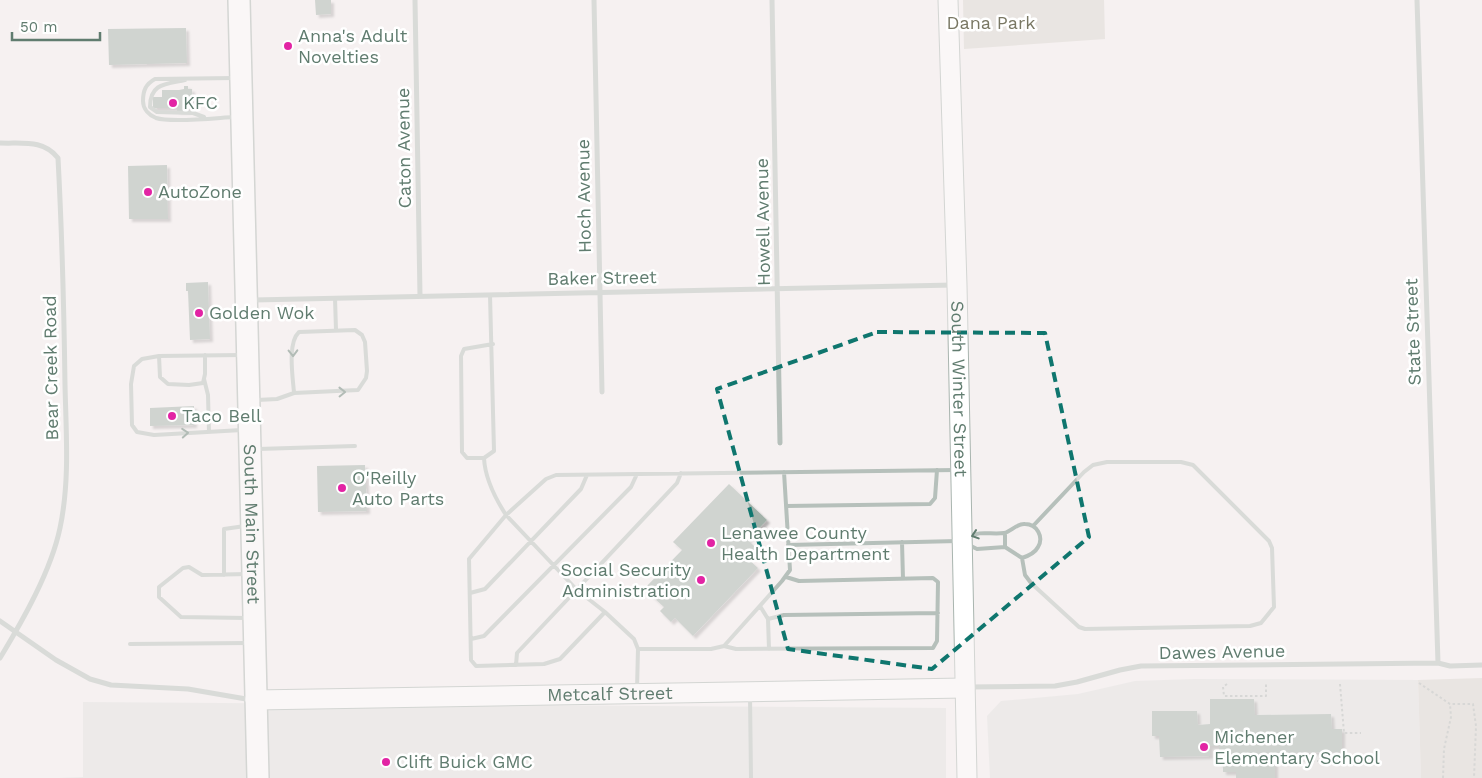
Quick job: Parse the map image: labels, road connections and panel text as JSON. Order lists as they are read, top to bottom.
{
  "streets": {
    "main road": ["South Main Street"],
    "street": [
      "Caton Avenue",
      "Hoch Avenue",
      "Howell Avenue",
      "Baker Street",
      "State Street",
      "Bear Creek Road",
      "South Winter Street",
      "Dawes Avenue",
      "Metcalf Street"
    ]
  },
  "crossings": [
    ["Caton Avenue", "Baker Street"],
    ["Hoch Avenue", "Baker Street"],
    ["Howell Avenue", "Baker Street"],
    ["Baker Street", "South Winter Street"],
    ["Baker Street", "South Main Street"],
    ["State Street", "Dawes Avenue"],
    ["South Winter Street", "Dawes Avenue"],
    ["South Winter Street", "Metcalf Street"],
    ["South Main Street", "Metcalf Street"],
    ["Dawes Avenue", "Metcalf Street"]
  ],
  "parks": ["Dana Park"],
  "places": [
    "Anna's Adult Novelties",
    "KFC",
    "AutoZone",
    "Golden Wok",
    "Taco Bell",
    "O'Reilly Auto Parts",
    "Lenawee County Health Department",
    "Social Security Administration",
    "Michener Elementary School",
    "Clift Buick GMC"
  ],
  "scale_bar": "50 m"
}
